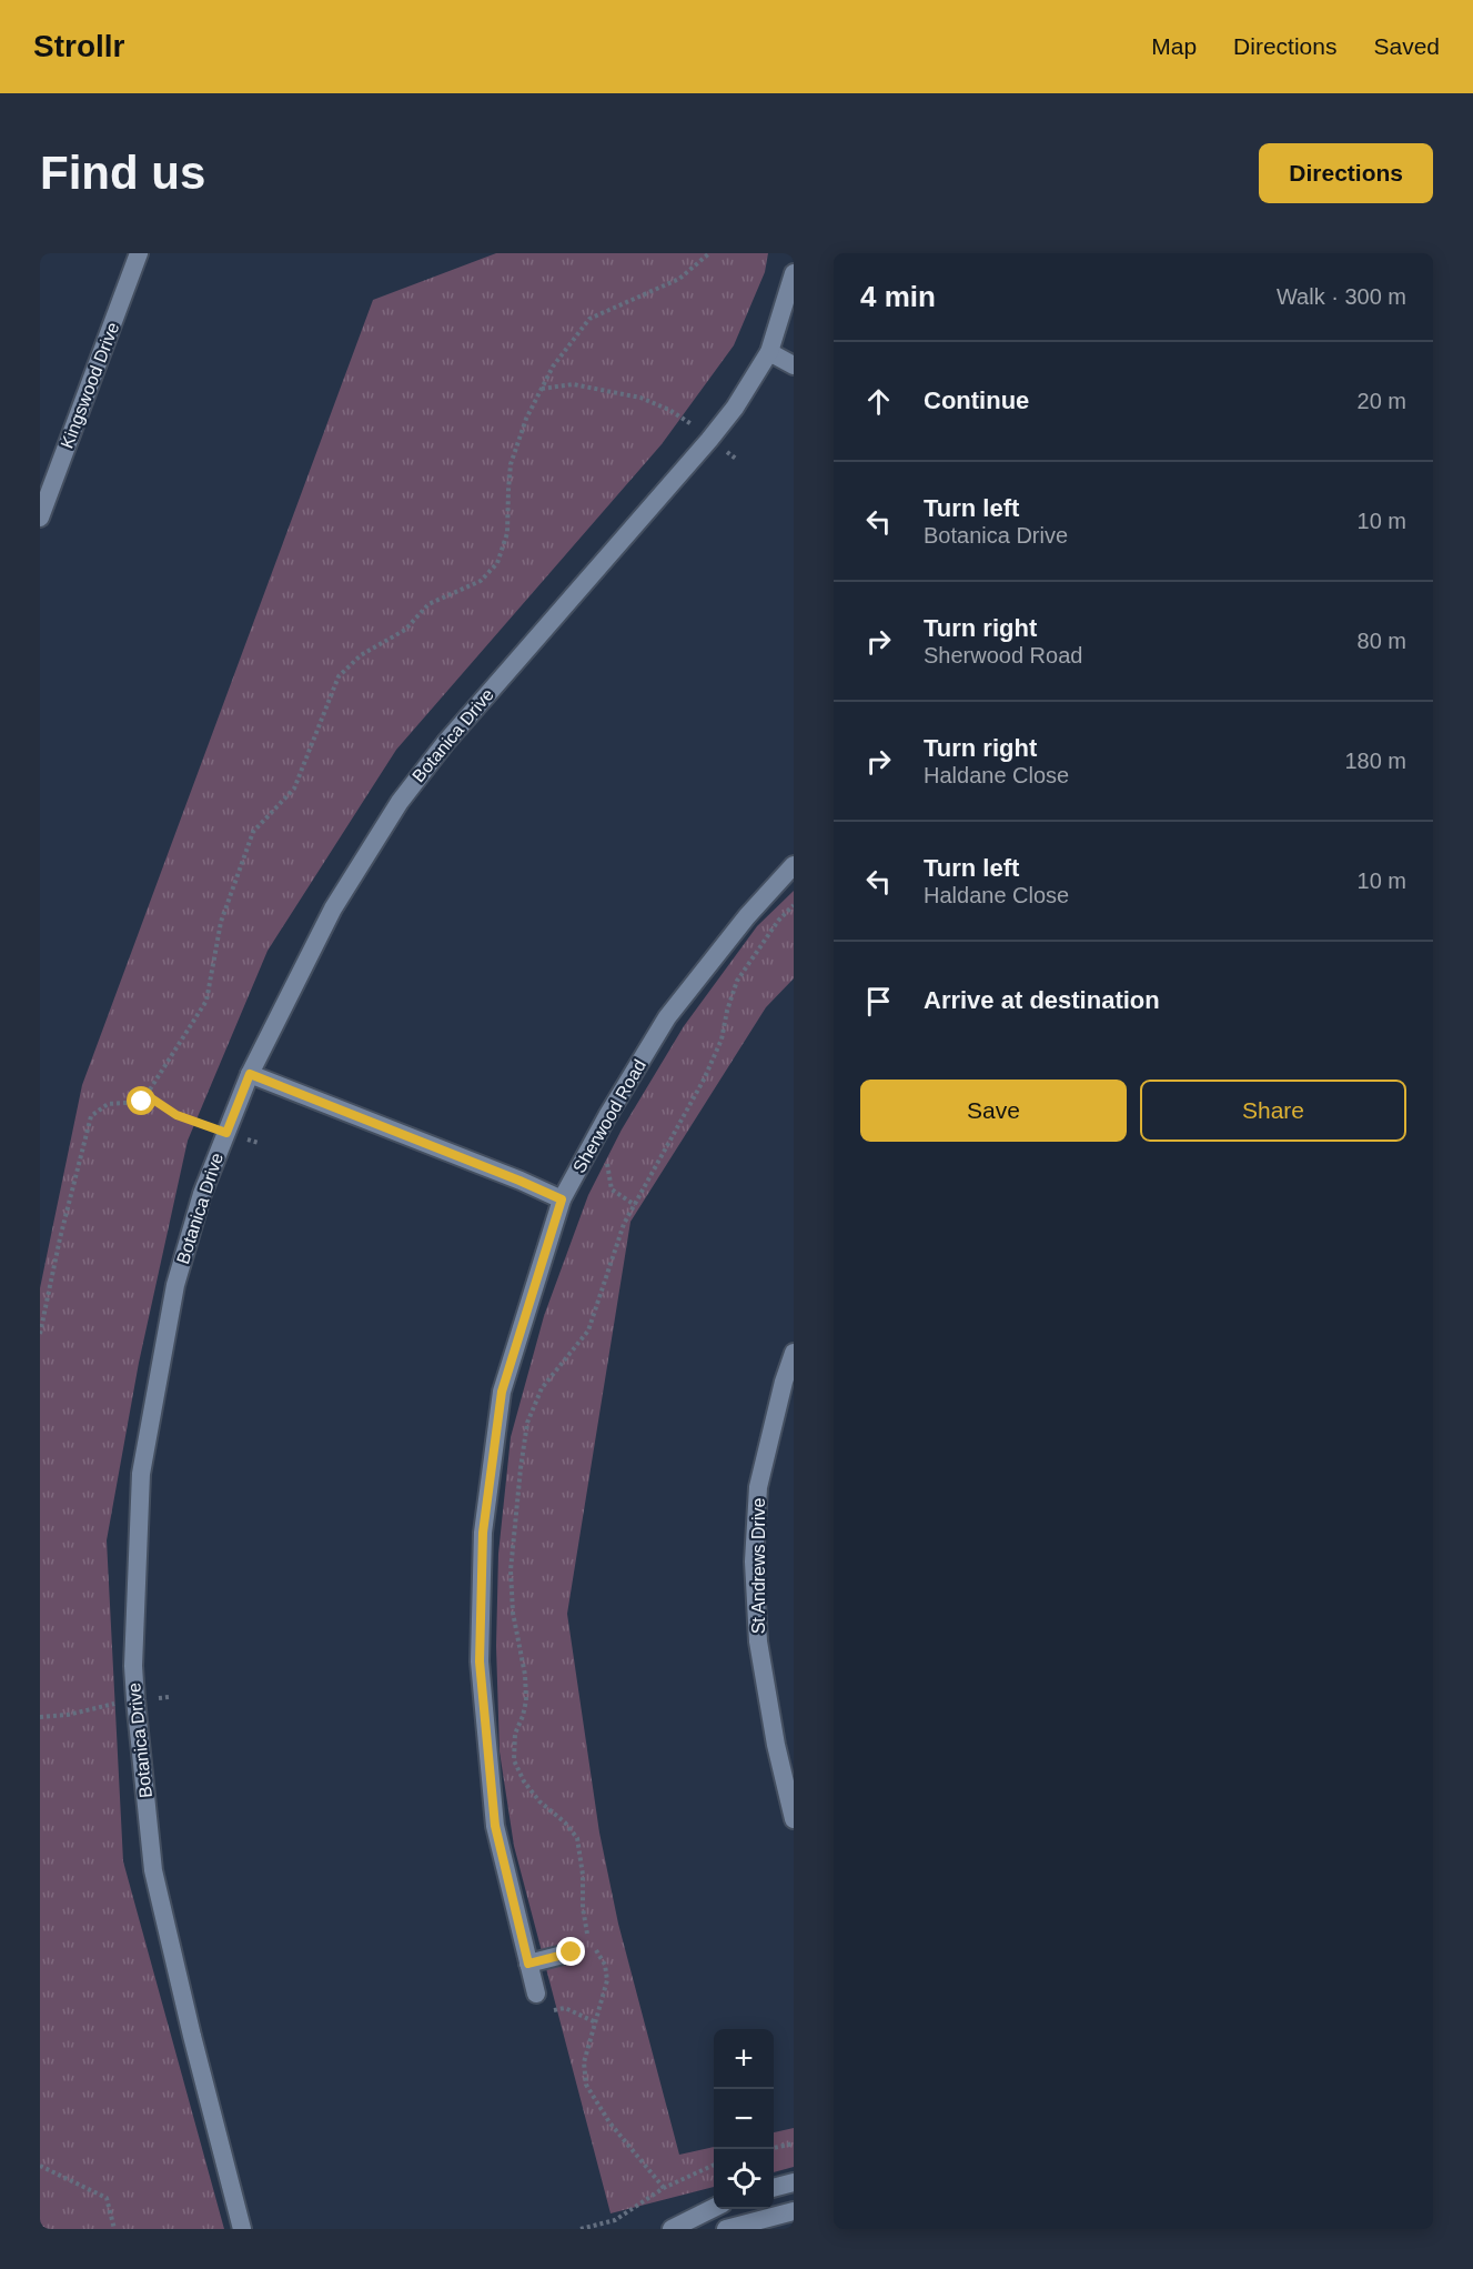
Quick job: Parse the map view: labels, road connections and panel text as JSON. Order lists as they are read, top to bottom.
{
  "streets": {
    "street": [
      "Kingswood Drive",
      "Botanica Drive",
      "Sherwood Road",
      "St Andrews Drive"
    ]
  },
  "page": {
    "header": "Strollr",
    "nav": ["Map", "Directions", "Saved"],
    "buttons": [
      "Directions",
      ["Save", "Share"]
    ],
    "title": "Find us",
    "heading": ["4 min", "Walk · 300 m"],
    "list": [
      ["Continue", "20 m"],
      ["Turn left", "Botanica Drive", "10 m"],
      ["Turn right", "Sherwood Road", "80 m"],
      ["Turn right", "Haldane Close", "180 m"],
      ["Turn left", "Haldane Close", "10 m"],
      "Arrive at destination"
    ],
    "map_buttons": ["+", "−"]
  }
}
